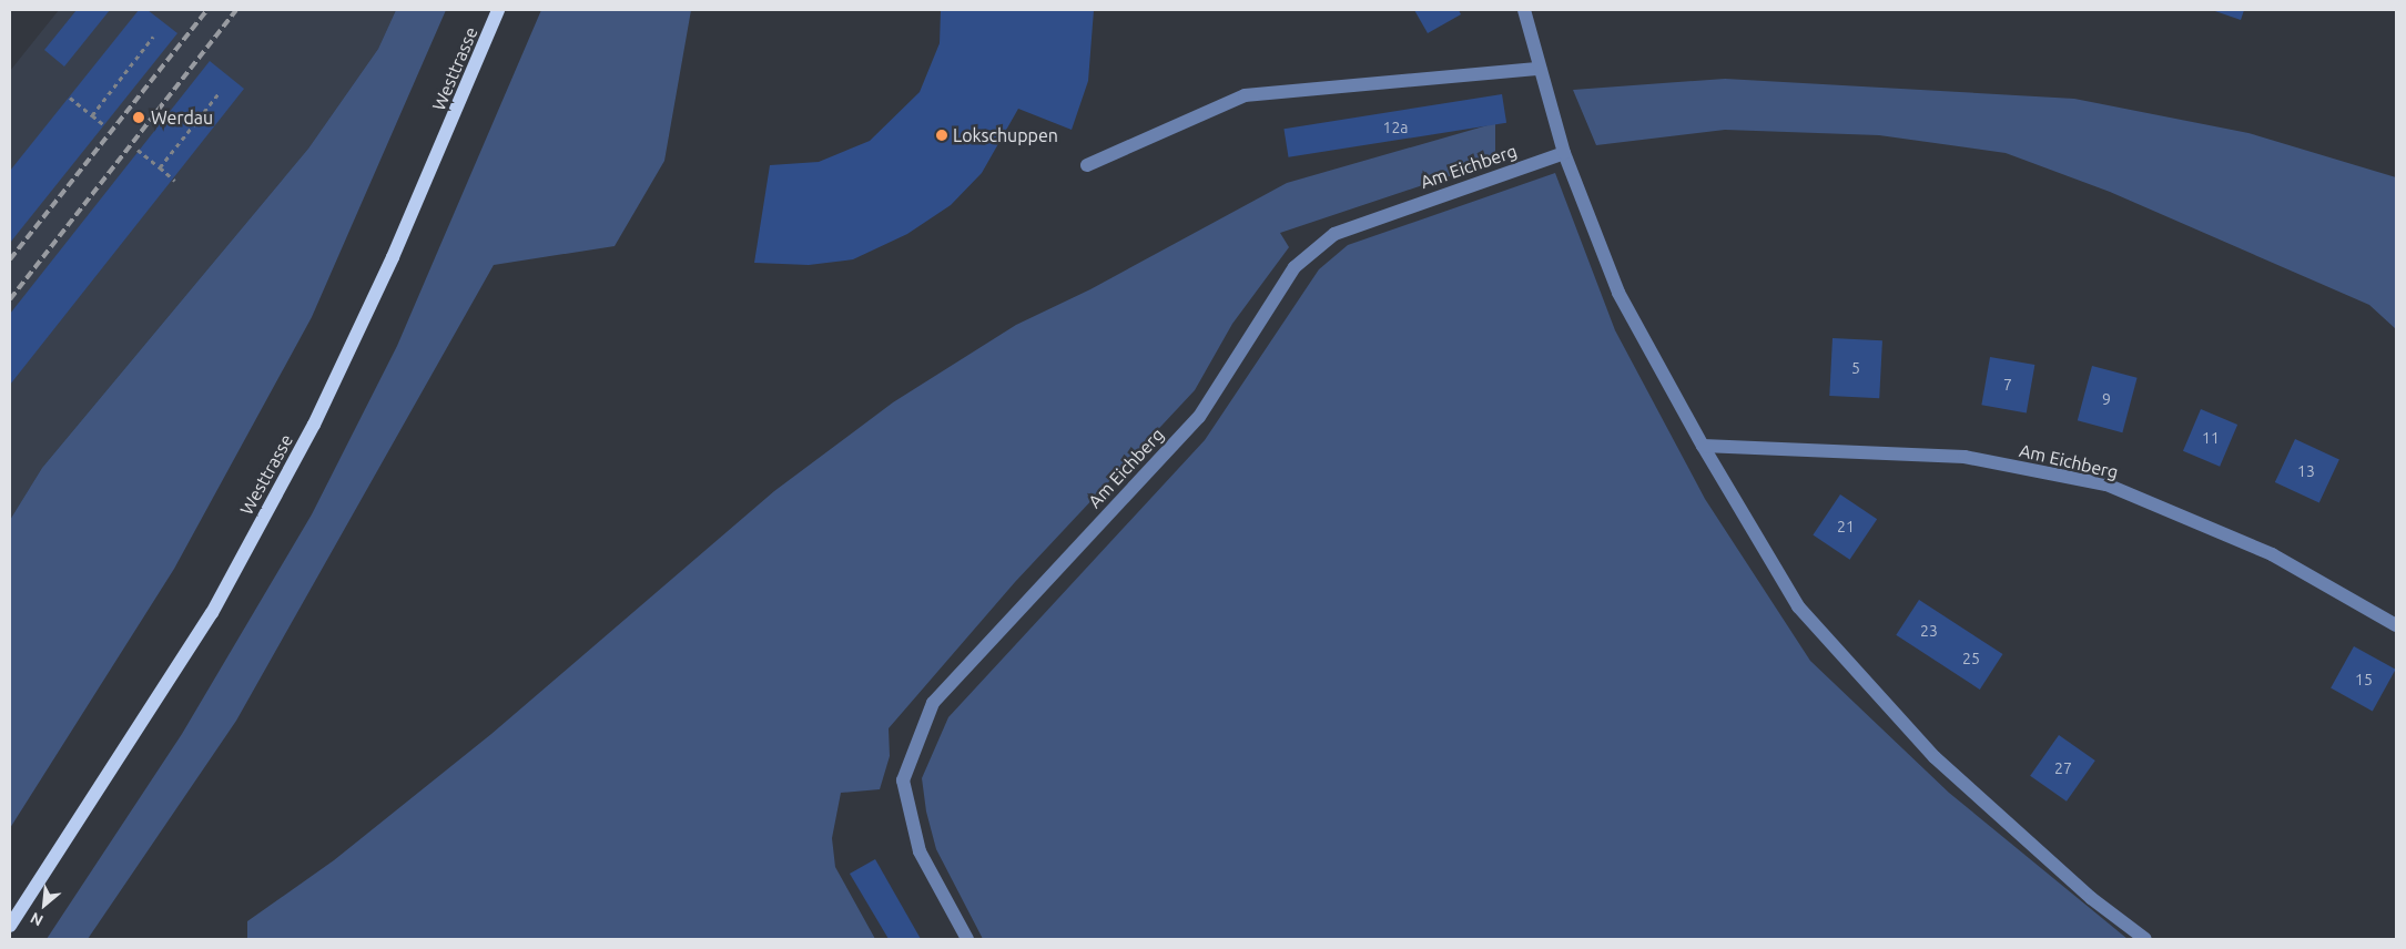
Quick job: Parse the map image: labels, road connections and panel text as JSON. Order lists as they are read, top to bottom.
{
  "streets": {
    "main road": ["Westtrasse"],
    "street": ["Am Eichberg"]
  },
  "places": ["Werdau", "Lokschuppen"],
  "house_numbers": [
    "12a",
    "5",
    "7",
    "9",
    "11",
    "13",
    "21",
    "23",
    "25",
    "15",
    "27"
  ],
  "north": "bottom left"
}
